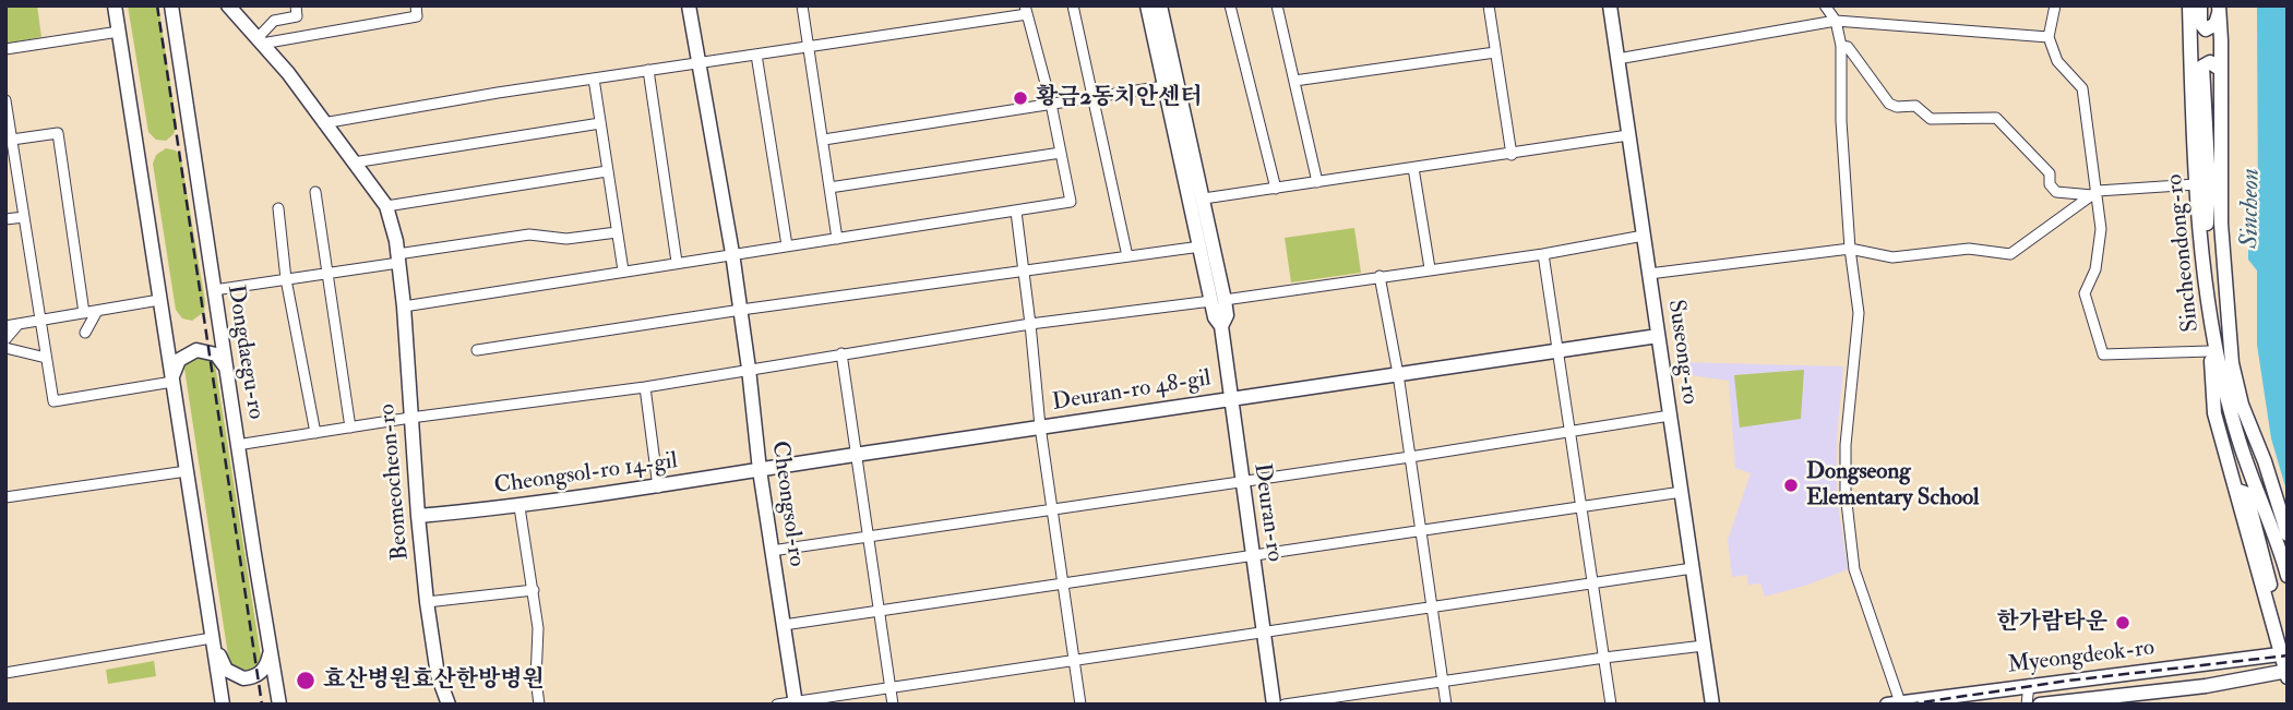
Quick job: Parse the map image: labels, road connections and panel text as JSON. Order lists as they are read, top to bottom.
{
  "streets": {
    "main road": [
      "Sincheondong-ro",
      "Dongdaegu-ro",
      "Suseong-ro",
      "Deuran-ro 48-gil",
      "Cheongsol-ro 14-gil",
      "Beomeocheon-ro",
      "Cheongsol-ro",
      "Deuran-ro",
      "Myeongdeok-ro"
    ]
  },
  "crossings": [
    ["Suseong-ro", "Deuran-ro 48-gil"],
    ["Deuran-ro 48-gil", "Cheongsol-ro 14-gil"],
    ["Deuran-ro 48-gil", "Cheongsol-ro"],
    ["Deuran-ro 48-gil", "Deuran-ro"],
    ["Cheongsol-ro 14-gil", "Beomeocheon-ro"],
    ["Cheongsol-ro 14-gil", "Cheongsol-ro"]
  ],
  "water": ["Sincheon"],
  "places": [
    "황금2동치안센터",
    "Dongseong Elementary School",
    "한가람타운",
    "효산병원효산한방병원"
  ]
}
